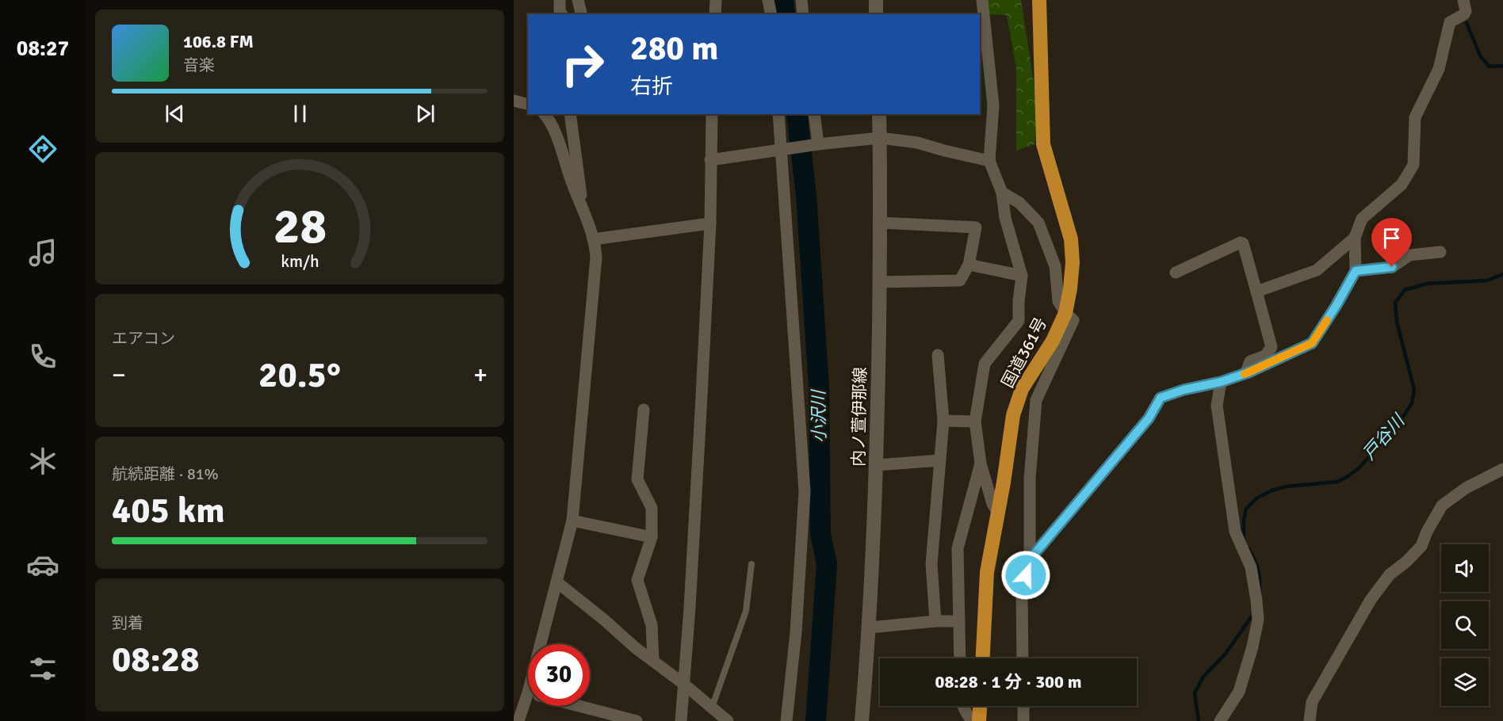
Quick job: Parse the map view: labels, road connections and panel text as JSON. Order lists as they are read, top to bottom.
{
  "streets": {
    "highway": ["国道361号"],
    "main road": ["内ノ萱伊那線"]
  },
  "water": ["小沢川", "戸谷川"],
  "page": {
    "tabs": "08:27",
    "turn": ["280 m", "右折"],
    "song": ["106.8 FM", "音楽"],
    "tile": [
      "エアコン",
      ["航続距離 · 81%", "405 km"],
      ["到着", "08:28"]
    ],
    "heat": ["−", "20.5°", "+"],
    "limit": "30",
    "trip": "08:28 · 1 分 · 300 m",
    "gauge": ["28", "km/h"]
  }
}
